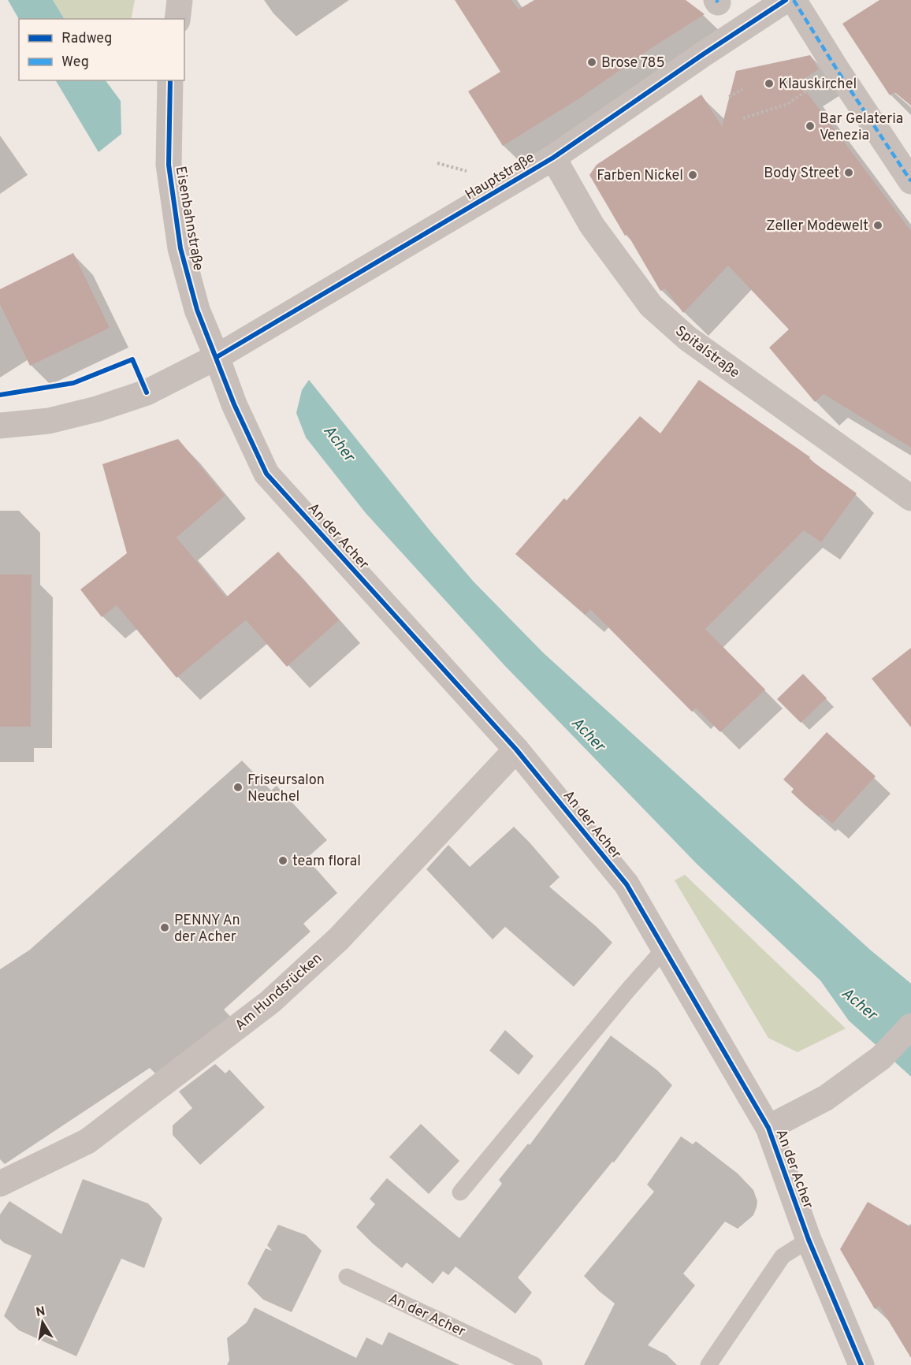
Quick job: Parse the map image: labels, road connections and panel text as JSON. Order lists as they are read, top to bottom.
{
  "streets": {
    "street": [
      "Hauptstraße",
      "Eisenbahnstraße",
      "Spitalstraße",
      "An der Acher",
      "Am Hundsrücken"
    ]
  },
  "crossings": [
    ["Hauptstraße", "Eisenbahnstraße"],
    ["Hauptstraße", "Spitalstraße"],
    ["Hauptstraße", "An der Acher"],
    ["Eisenbahnstraße", "An der Acher"],
    ["An der Acher", "Am Hundsrücken"]
  ],
  "water": ["Acher"],
  "places": [
    "Brose 785",
    "Klauskirchel",
    "Bar Gelateria Venezia",
    "Body Street",
    "Farben Nickel",
    "Zeller Modewelt",
    "Friseursalon Neuchel",
    "team floral",
    "PENNY An der Acher"
  ],
  "legend": ["Radweg", "Weg"],
  "north": "top"
}
